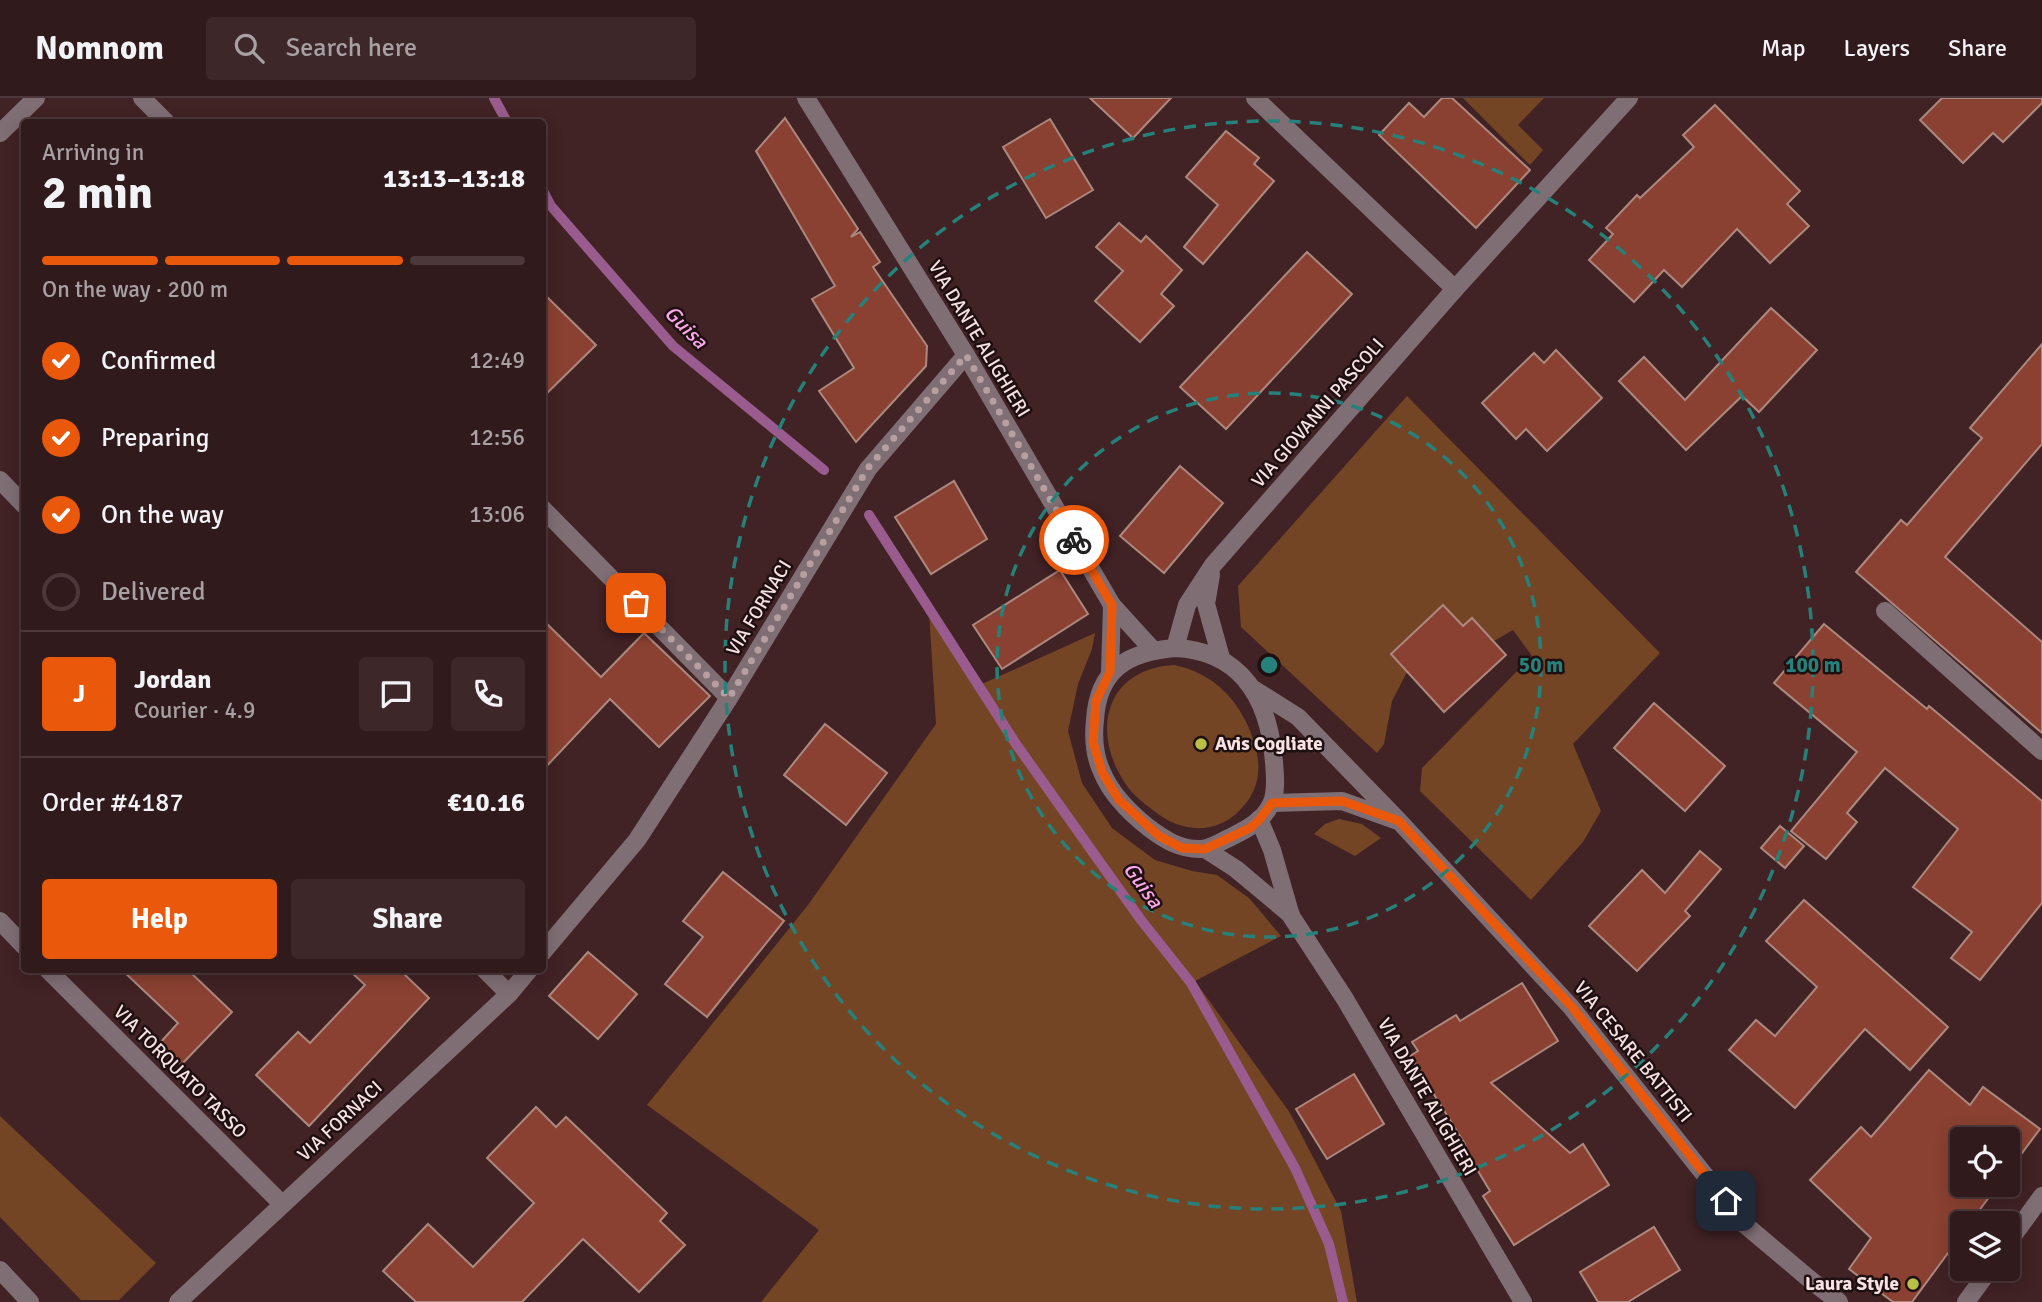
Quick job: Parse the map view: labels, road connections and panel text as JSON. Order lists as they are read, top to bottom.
{
  "streets": {
    "street": [
      "VIA DANTE ALIGHIERI",
      "VIA GIOVANNI PASCOLI",
      "VIA FORNACI",
      "VIA CESARE BATTISTI",
      "VIA TORQUATO TASSO"
    ]
  },
  "crossings": [
    ["VIA DANTE ALIGHIERI", "VIA GIOVANNI PASCOLI"],
    ["VIA DANTE ALIGHIERI", "VIA FORNACI"],
    ["VIA DANTE ALIGHIERI", "VIA CESARE BATTISTI"],
    ["VIA GIOVANNI PASCOLI", "VIA CESARE BATTISTI"],
    ["VIA FORNACI", "VIA TORQUATO TASSO"]
  ],
  "water": ["Guisa"],
  "places": ["Avis Cogliate", "Laura Style"],
  "page": {
    "header": "Nomnom",
    "search": "Search here",
    "nav": ["Map", "Layers", "Share"],
    "heading": ["2 min", "Arriving in", "13:13–13:18"],
    "panel": [
      "Jordan",
      "Courier · 4.9",
      "Order #4187",
      "€10.16"
    ],
    "bar": "On the way · 200 m",
    "list": [
      ["Confirmed", "12:49"],
      ["Preparing", "12:56"],
      ["On the way", "13:06"],
      "Delivered"
    ],
    "round": "J",
    "buttons": ["Help", "Share"]
  },
  "rings": ["50 m", "100 m"]
}
